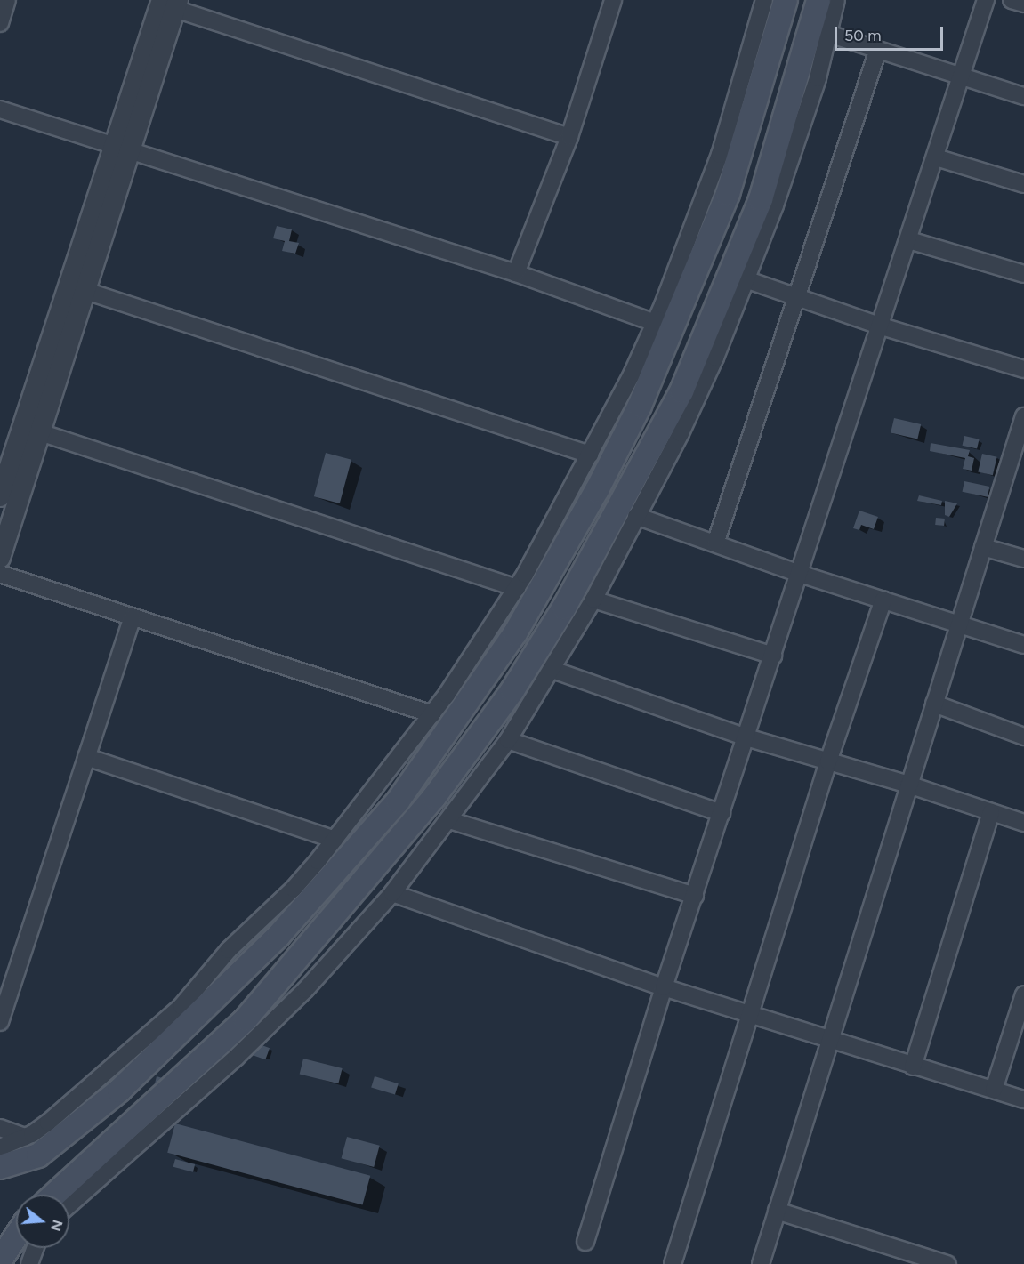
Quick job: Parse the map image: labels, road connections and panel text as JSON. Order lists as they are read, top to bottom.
{
  "scale_bar": "50 m",
  "north": "right"
}
